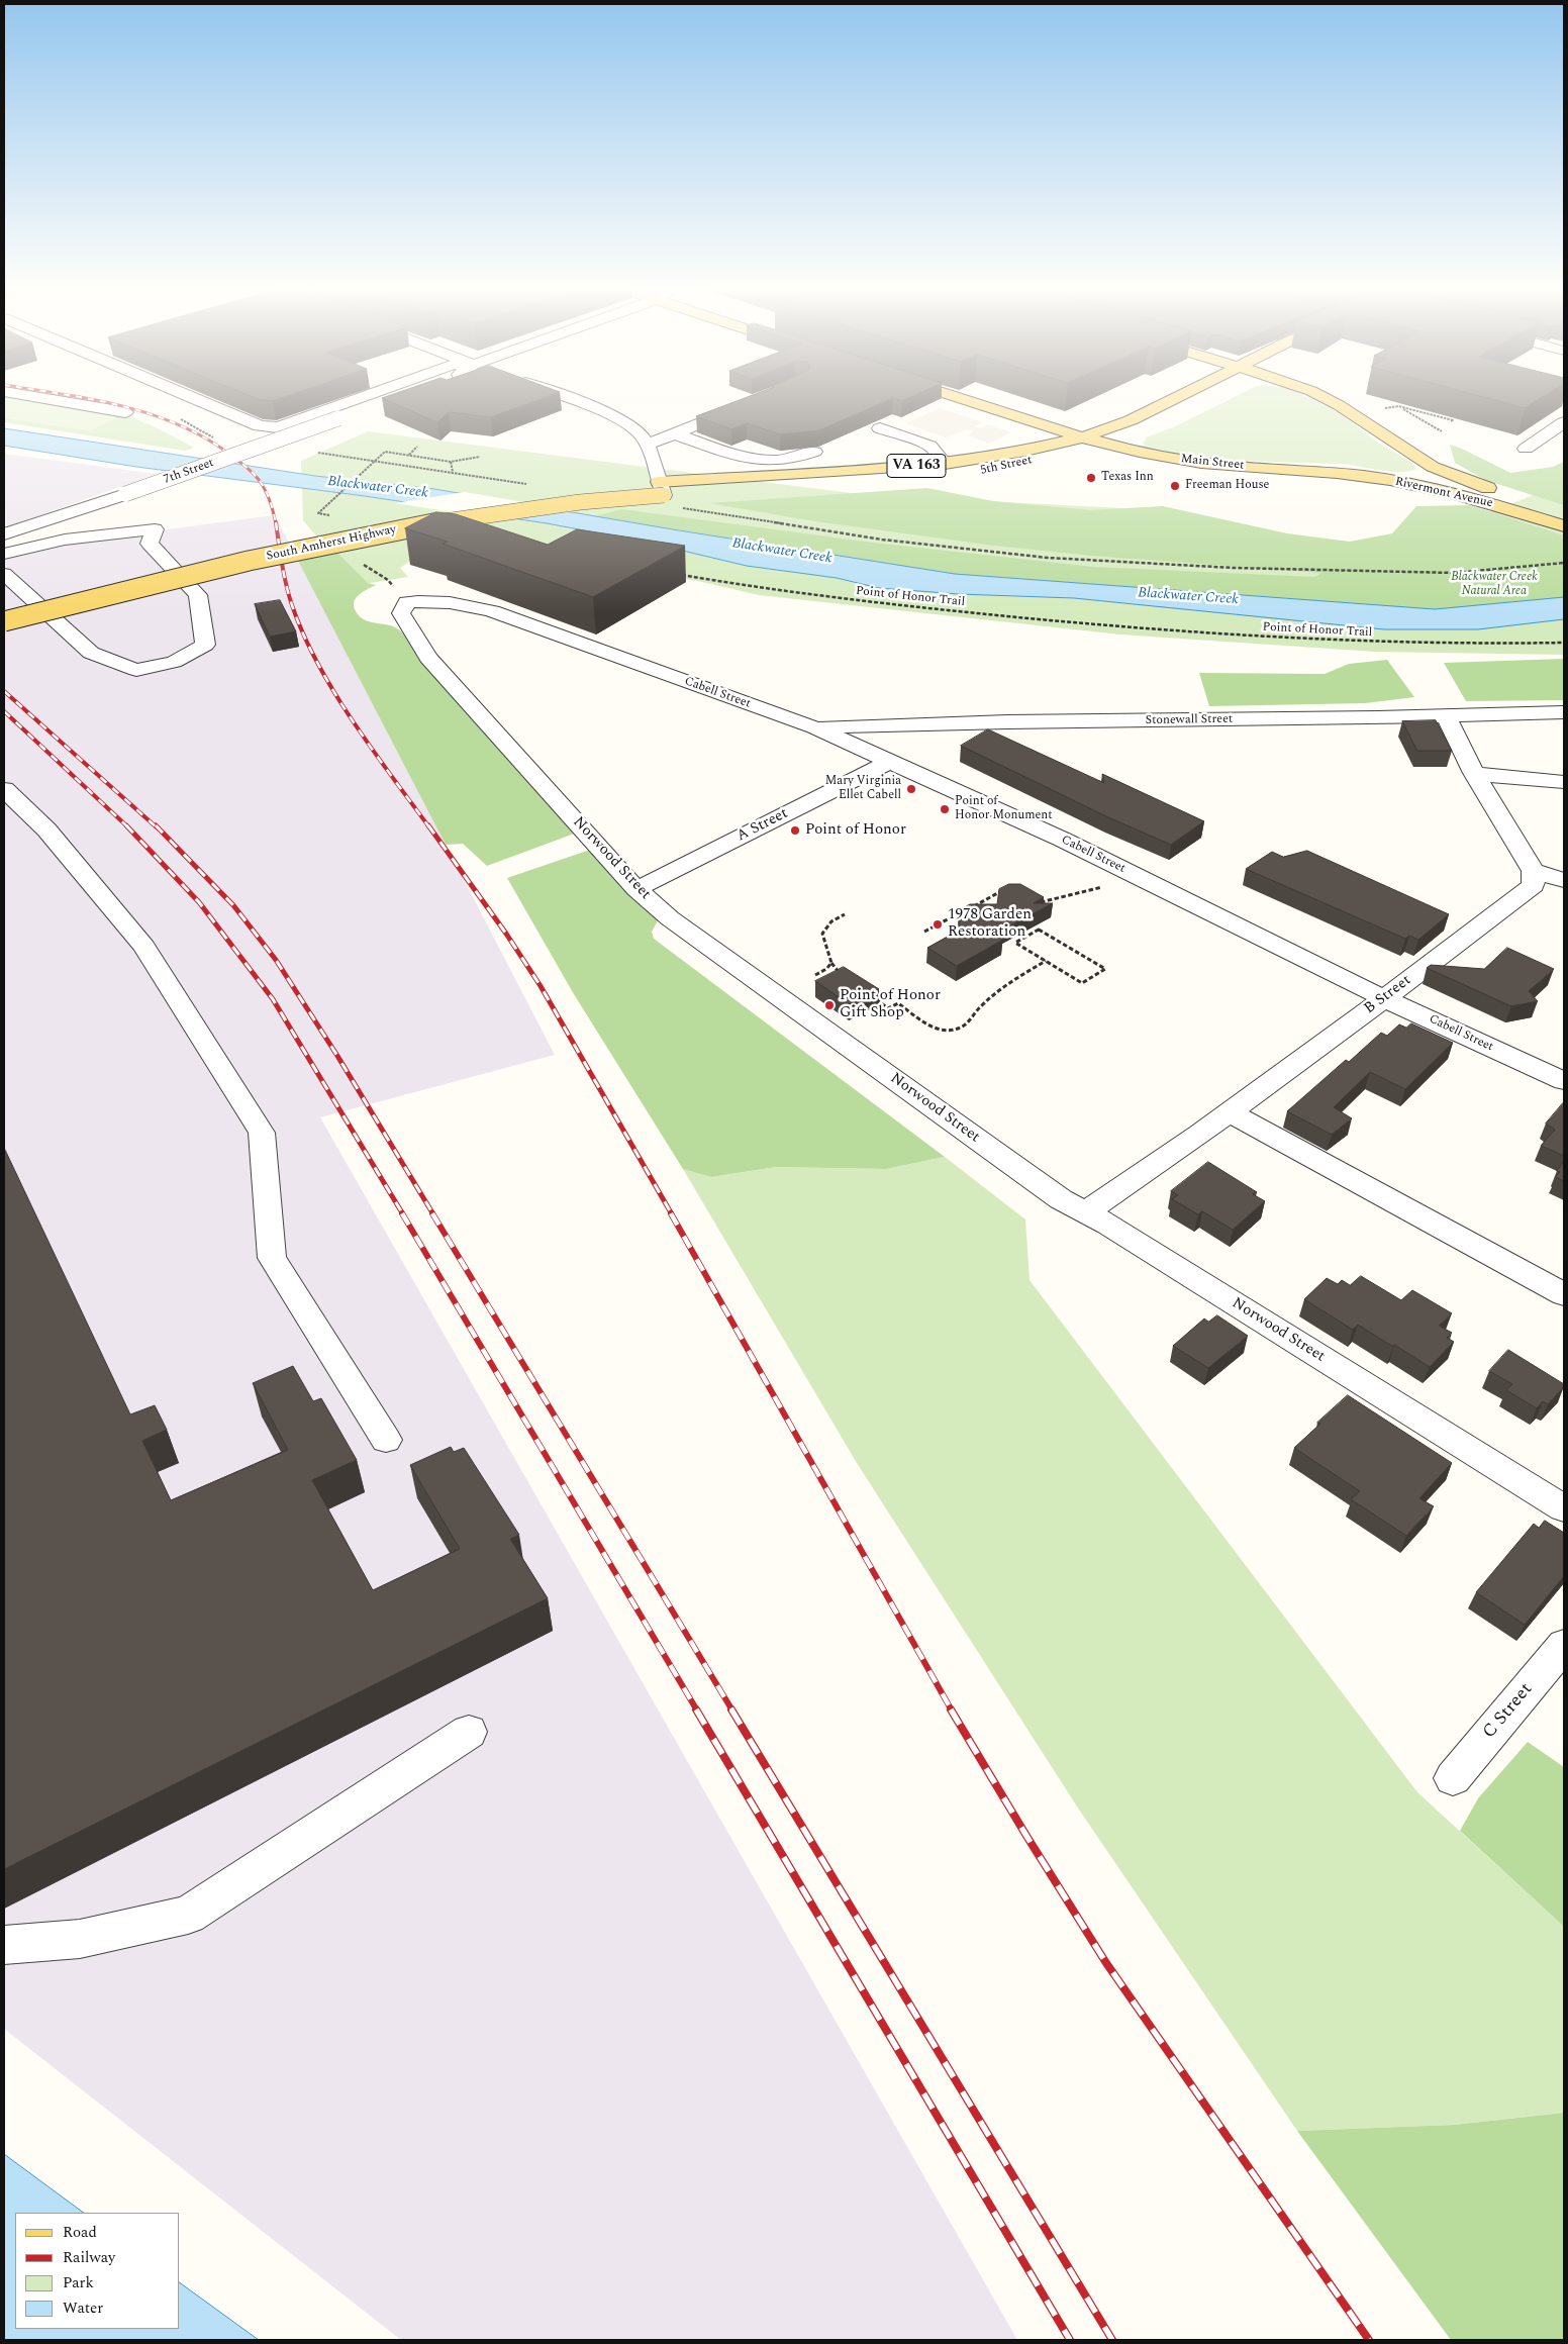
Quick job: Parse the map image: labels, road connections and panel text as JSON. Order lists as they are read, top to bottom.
{
  "streets": {
    "main road": [
      "Main Street",
      "VA 163",
      "5th Street",
      "Rivermont Avenue",
      "South Amherst Highway"
    ],
    "street": [
      "7th Street",
      "Cabell Street",
      "Stonewall Street",
      "A Street",
      "Norwood Street",
      "B Street",
      "C Street"
    ],
    "path": ["Point of Honor Trail"]
  },
  "crossings": [
    ["Main Street", "5th Street"],
    ["Main Street", "Rivermont Avenue"],
    ["5th Street", "South Amherst Highway"],
    ["Cabell Street", "Stonewall Street"],
    ["Cabell Street", "A Street"],
    ["Cabell Street", "Norwood Street"],
    ["Cabell Street", "B Street"],
    ["A Street", "Norwood Street"],
    ["Norwood Street", "B Street"]
  ],
  "water": ["Blackwater Creek"],
  "parks": ["Blackwater Creek Natural Area"],
  "places": [
    "Texas Inn",
    "Freeman House",
    "Mary Virginia Ellet Cabell",
    "Point of Honor Monument",
    "Point of Honor",
    "1978 Garden Restoration",
    "Point of Honor Gift Shop"
  ],
  "legend": [
    "Road",
    "Railway",
    "Park",
    "Water"
  ]
}
